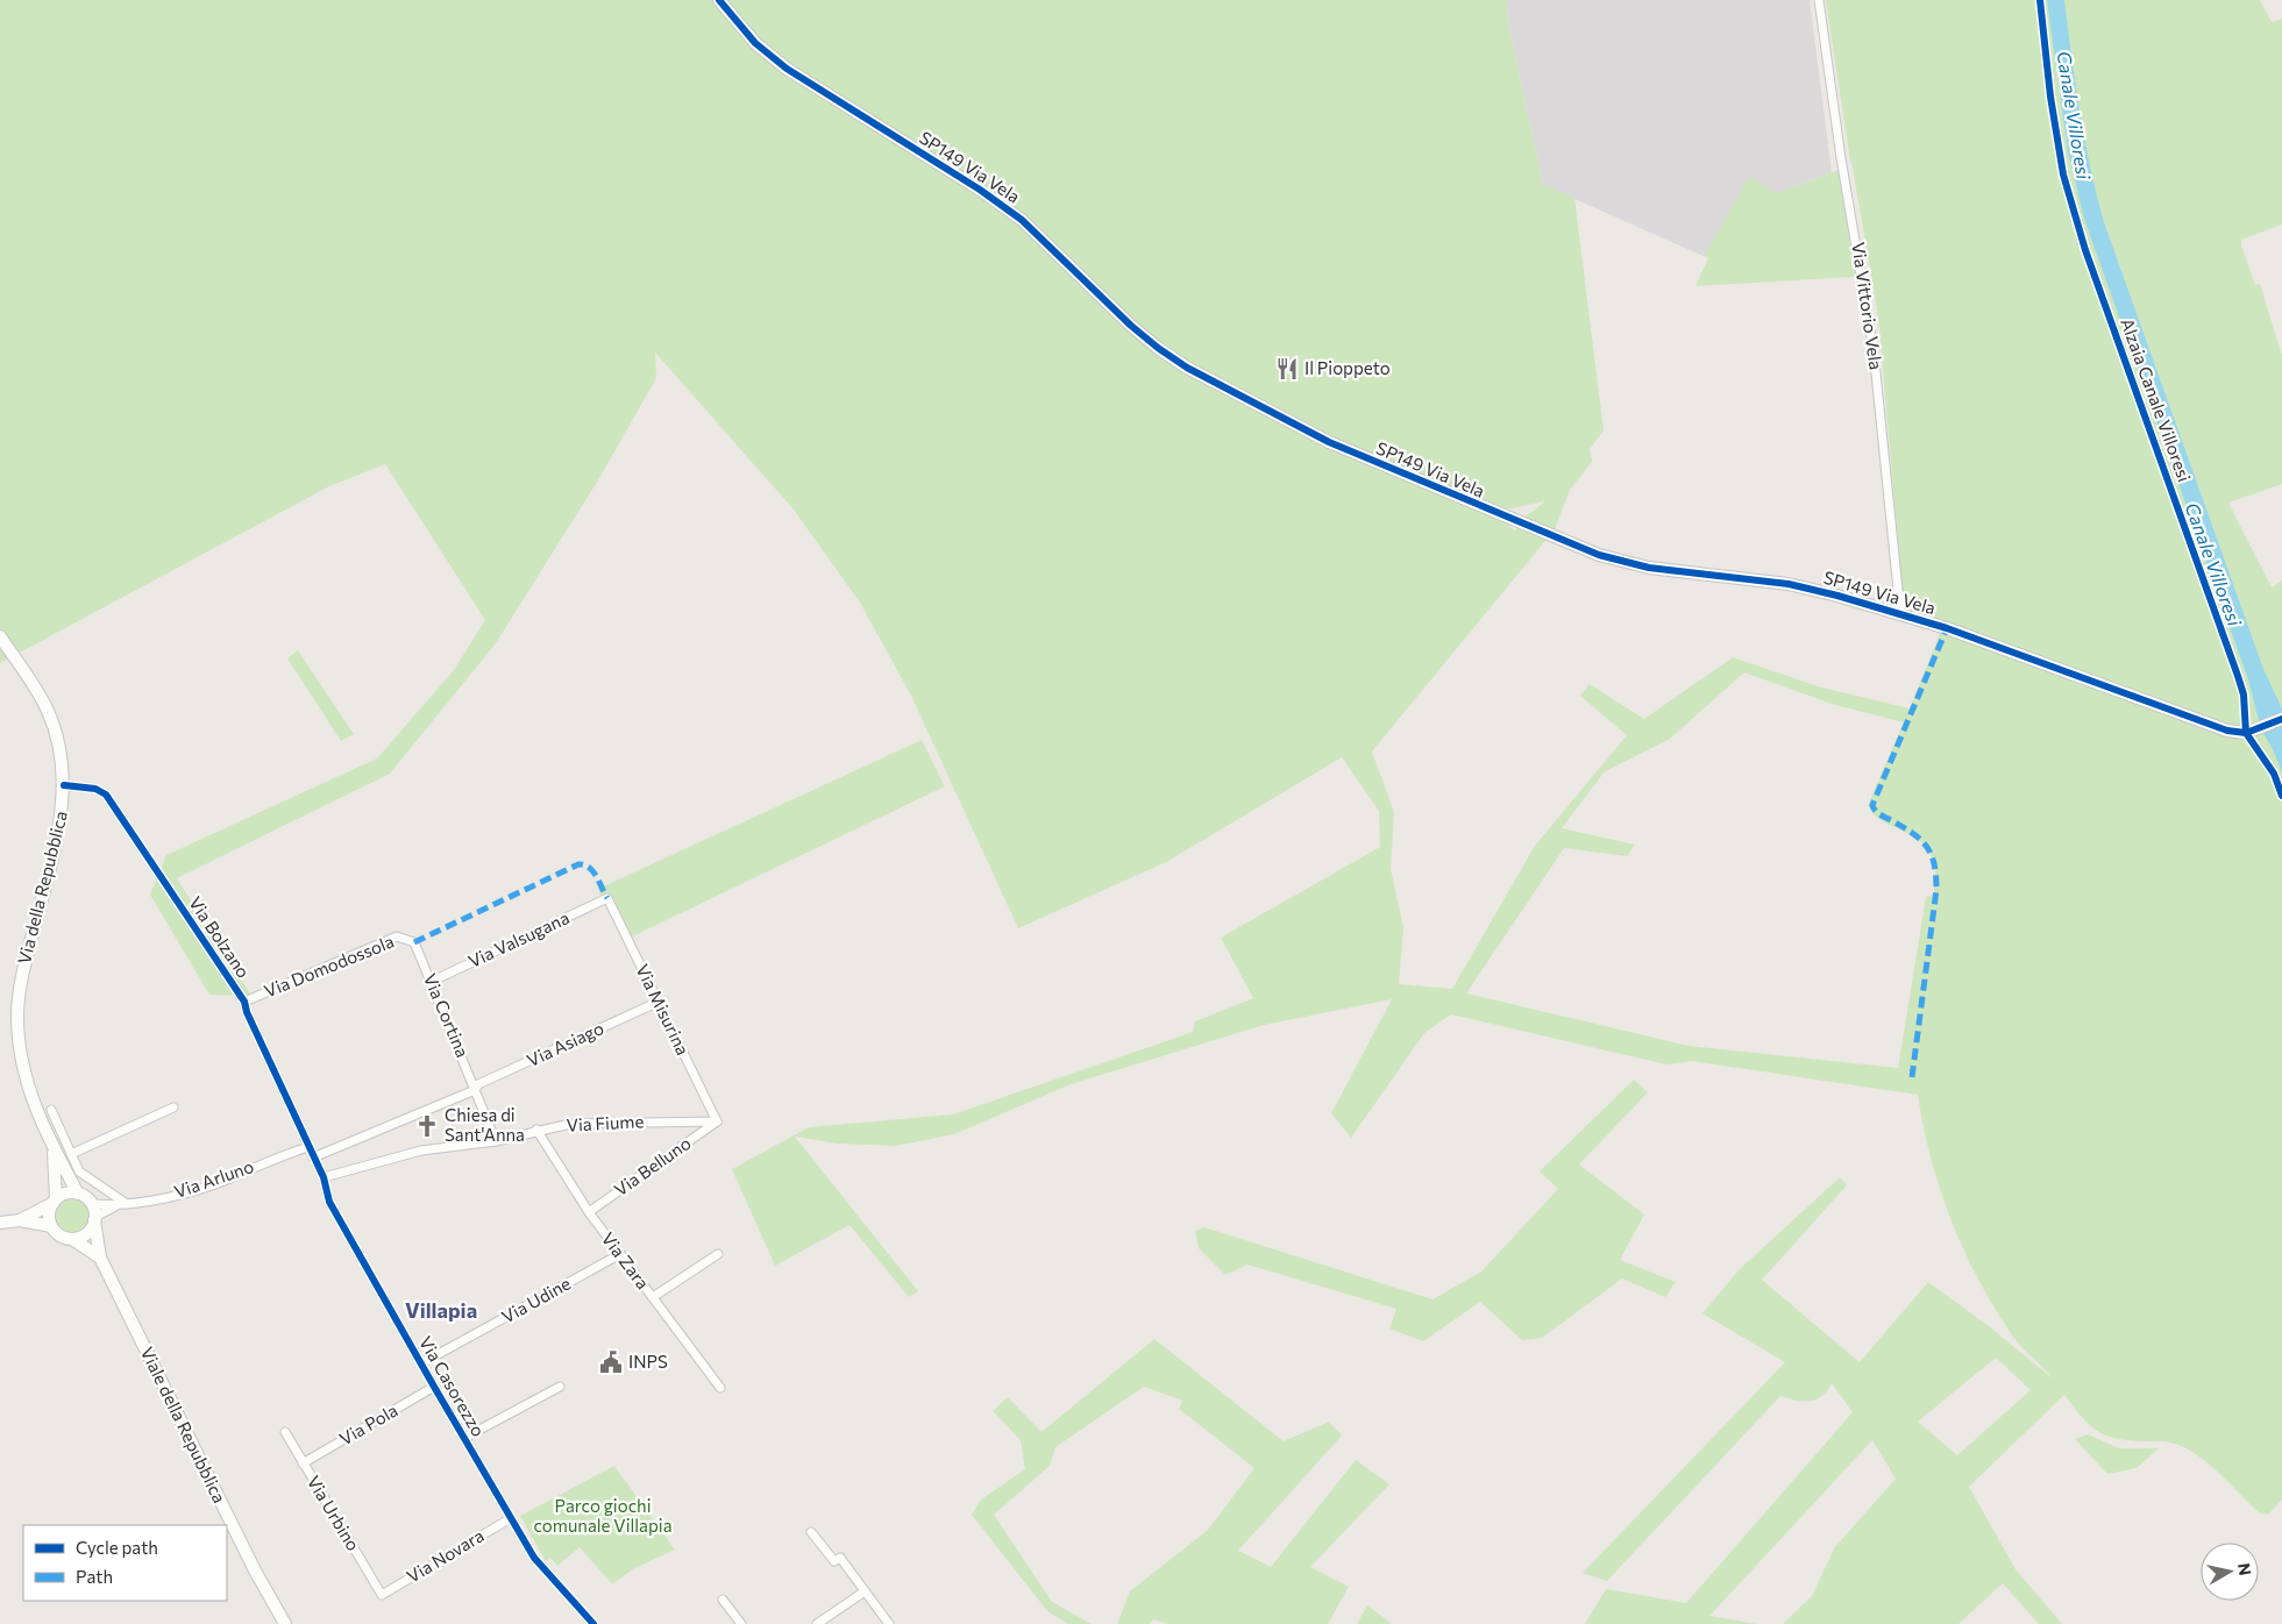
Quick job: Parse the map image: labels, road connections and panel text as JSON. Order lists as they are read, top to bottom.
{
  "streets": {
    "street": [
      "SP149 Via Vela",
      "Via Vittorio Vela",
      "Via della Repubblica",
      "Via Bolzano",
      "Via Valsugana",
      "Via Domodossola",
      "Via Misurina",
      "Via Cortina",
      "Via Asiago",
      "Via Fiume",
      "Via Belluno",
      "Via Arluno",
      "Via Zara",
      "Via Udine",
      "Via Casorezzo",
      "Viale della Repubblica",
      "Via Pola",
      "Via Urbino",
      "Via Novara"
    ],
    "cycle path": ["Alzaia Canale Villoresi"]
  },
  "crossings": [
    ["SP149 Via Vela", "Via Vittorio Vela"],
    ["Via della Repubblica", "Via Bolzano"],
    ["Via della Repubblica", "Via Arluno"],
    ["Via Bolzano", "Via Domodossola"],
    ["Via Bolzano", "Via Arluno"],
    ["Via Bolzano", "Via Casorezzo"],
    ["Via Valsugana", "Via Misurina"],
    ["Via Valsugana", "Via Cortina"],
    ["Via Domodossola", "Via Cortina"],
    ["Via Misurina", "Via Asiago"],
    ["Via Misurina", "Via Fiume"],
    ["Via Misurina", "Via Belluno"],
    ["Via Cortina", "Via Asiago"],
    ["Via Cortina", "Via Fiume"],
    ["Via Asiago", "Via Casorezzo"],
    ["Via Fiume", "Via Belluno"],
    ["Via Fiume", "Via Zara"],
    ["Via Fiume", "Via Casorezzo"],
    ["Via Belluno", "Via Zara"],
    ["Via Arluno", "Via Casorezzo"],
    ["Via Zara", "Via Udine"],
    ["Via Udine", "Via Casorezzo"],
    ["Via Casorezzo", "Via Pola"],
    ["Via Casorezzo", "Via Novara"],
    ["Via Pola", "Via Urbino"],
    ["Via Urbino", "Via Novara"]
  ],
  "districts": ["Villapia"],
  "water": ["Canale Villoresi"],
  "parks": ["Parco giochi comunale Villapia"],
  "places": {
    "restaurant": ["Il Pioppeto"],
    "church": ["Chiesa di Sant'Anna"],
    "public building": ["INPS"]
  },
  "legend": ["Cycle path", "Path"],
  "north": "right"
}
